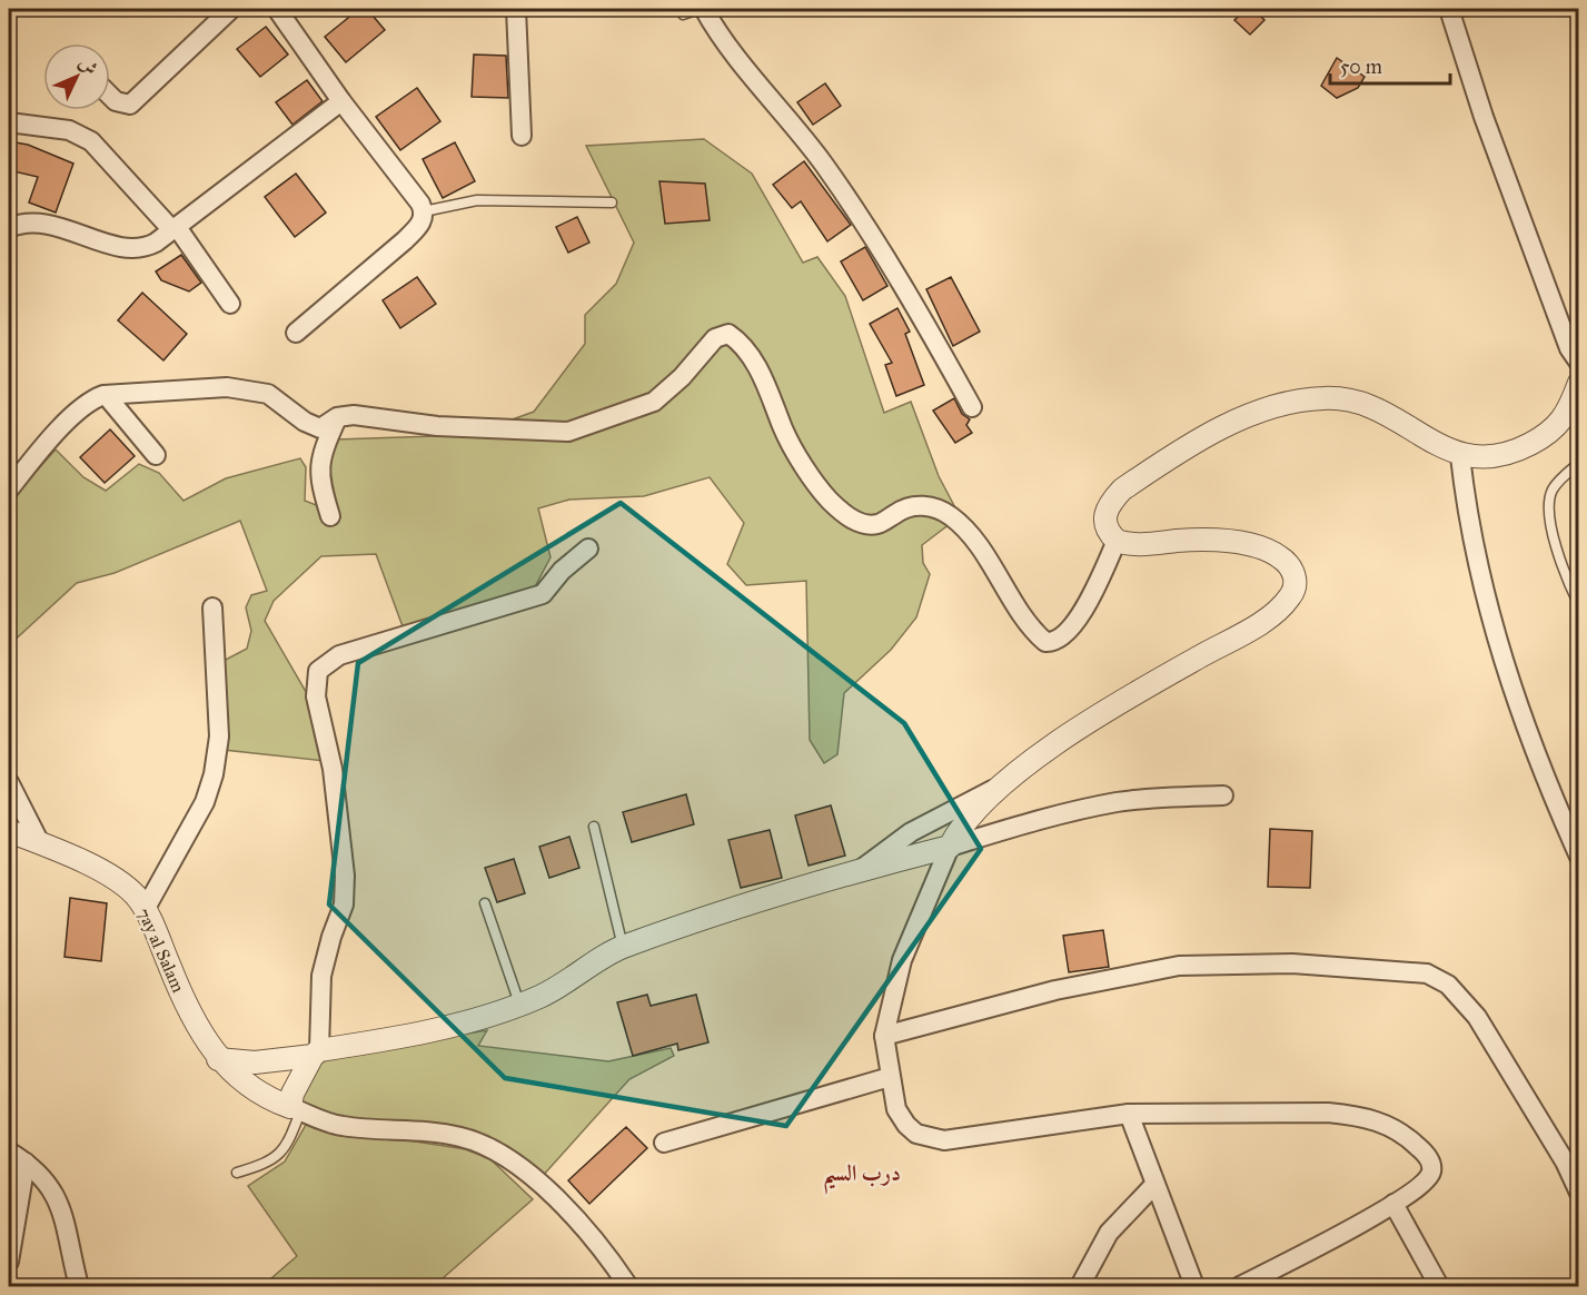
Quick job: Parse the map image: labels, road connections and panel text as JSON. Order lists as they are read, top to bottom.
{
  "streets": {
    "street": ["7ay al Salam"]
  },
  "districts": ["درب السيم"],
  "scale_bar": "50 m",
  "north": "top right"
}
